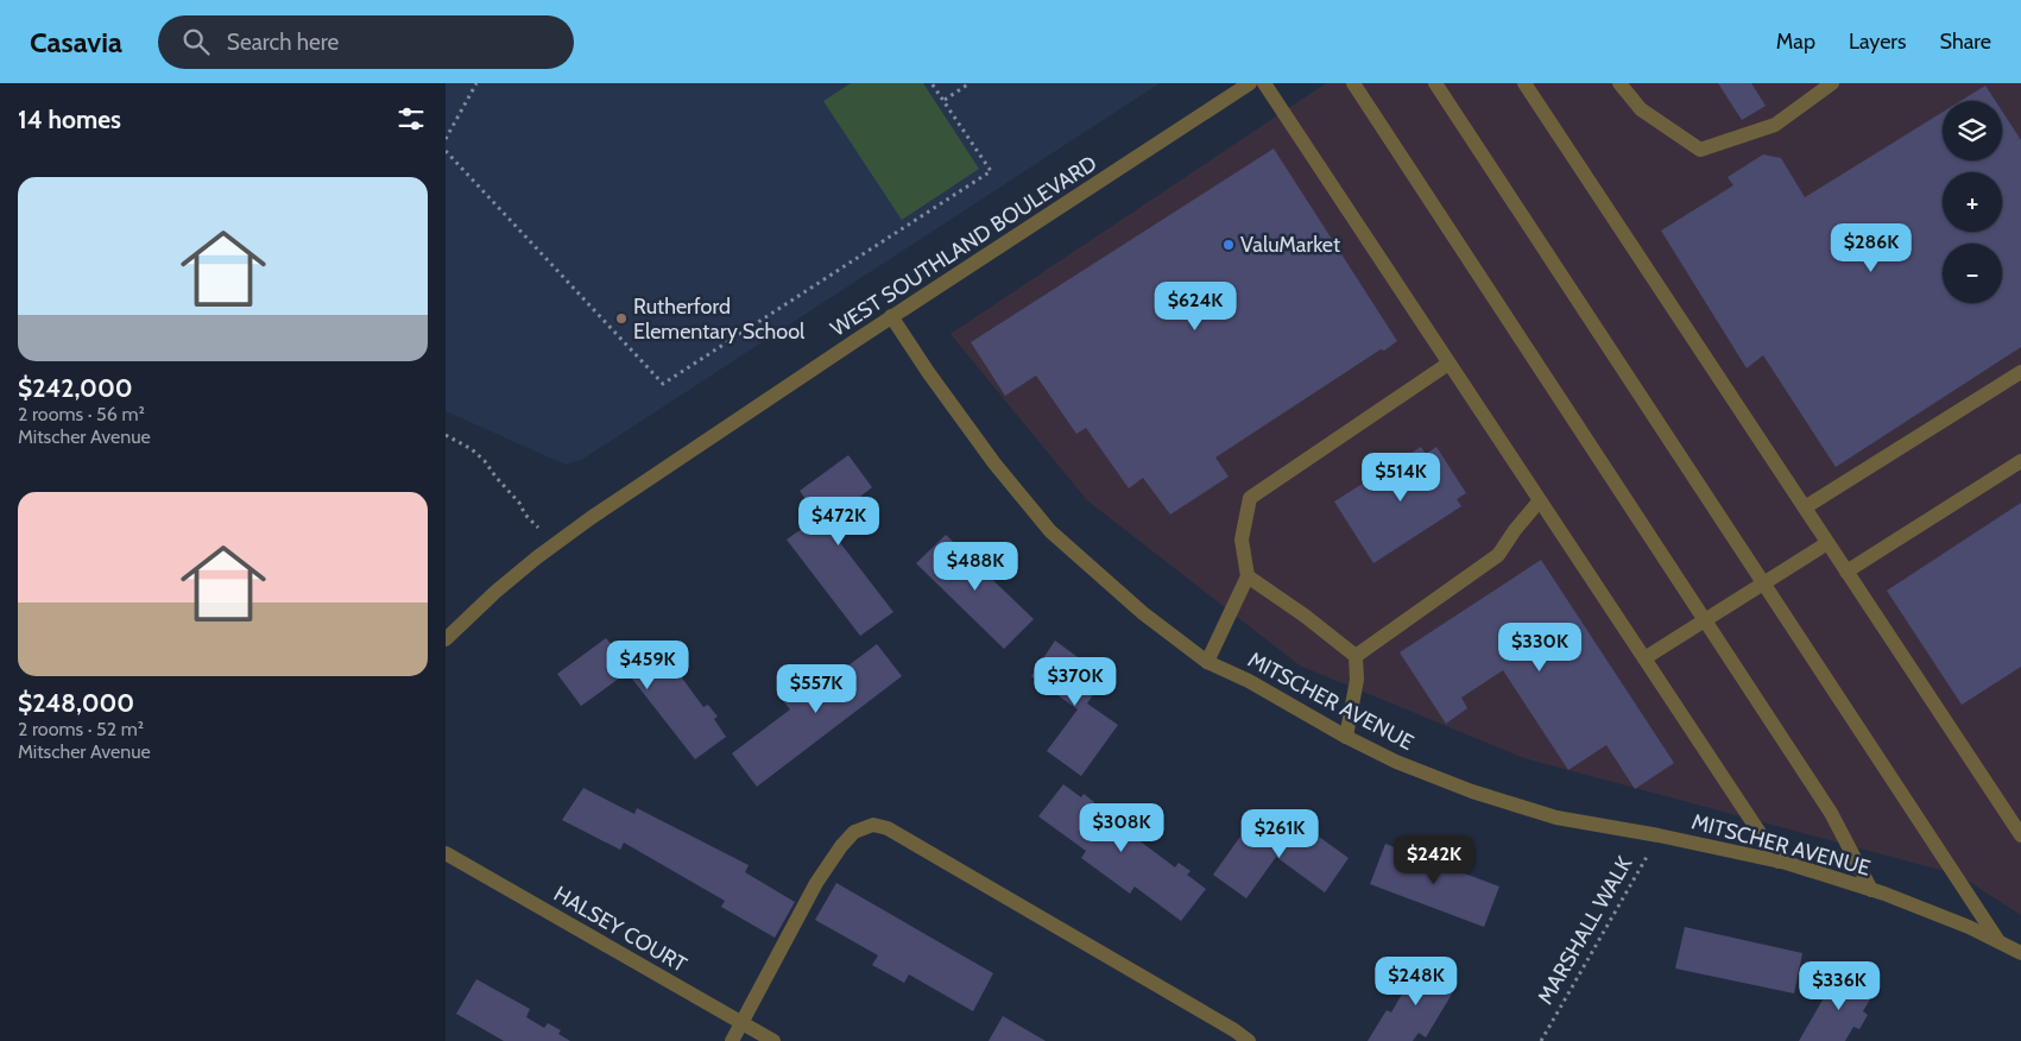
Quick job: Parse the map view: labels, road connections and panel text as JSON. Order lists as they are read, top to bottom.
{
  "streets": {
    "street": ["WEST SOUTHLAND BOULEVARD", "MITSCHER AVENUE", "HALSEY COURT"],
    "path": ["MARSHALL WALK"]
  },
  "crossings": [
    ["WEST SOUTHLAND BOULEVARD", "MITSCHER AVENUE"],
    ["MITSCHER AVENUE", "MARSHALL WALK"]
  ],
  "places": ["ValuMarket", "Rutherford Elementary School"],
  "page": {
    "header": "Casavia",
    "search": "Search here",
    "nav": ["Map", "Layers", "Share"],
    "heading": "14 homes",
    "map_buttons": ["+", "−"],
    "list": [
      {
        "name": "$242,000",
        "note": "2 rooms · 56 m² · Mitscher Avenue"
      },
      {
        "name": "$248,000",
        "note": "2 rooms · 52 m² · Mitscher Avenue"
      }
    ],
    "price": [
      "$286K",
      "$624K",
      "$514K",
      "$472K",
      "$488K",
      "$330K",
      "$459K",
      "$370K",
      "$557K",
      "$308K",
      "$261K",
      "$242K",
      "$248K",
      "$336K"
    ]
  }
}
